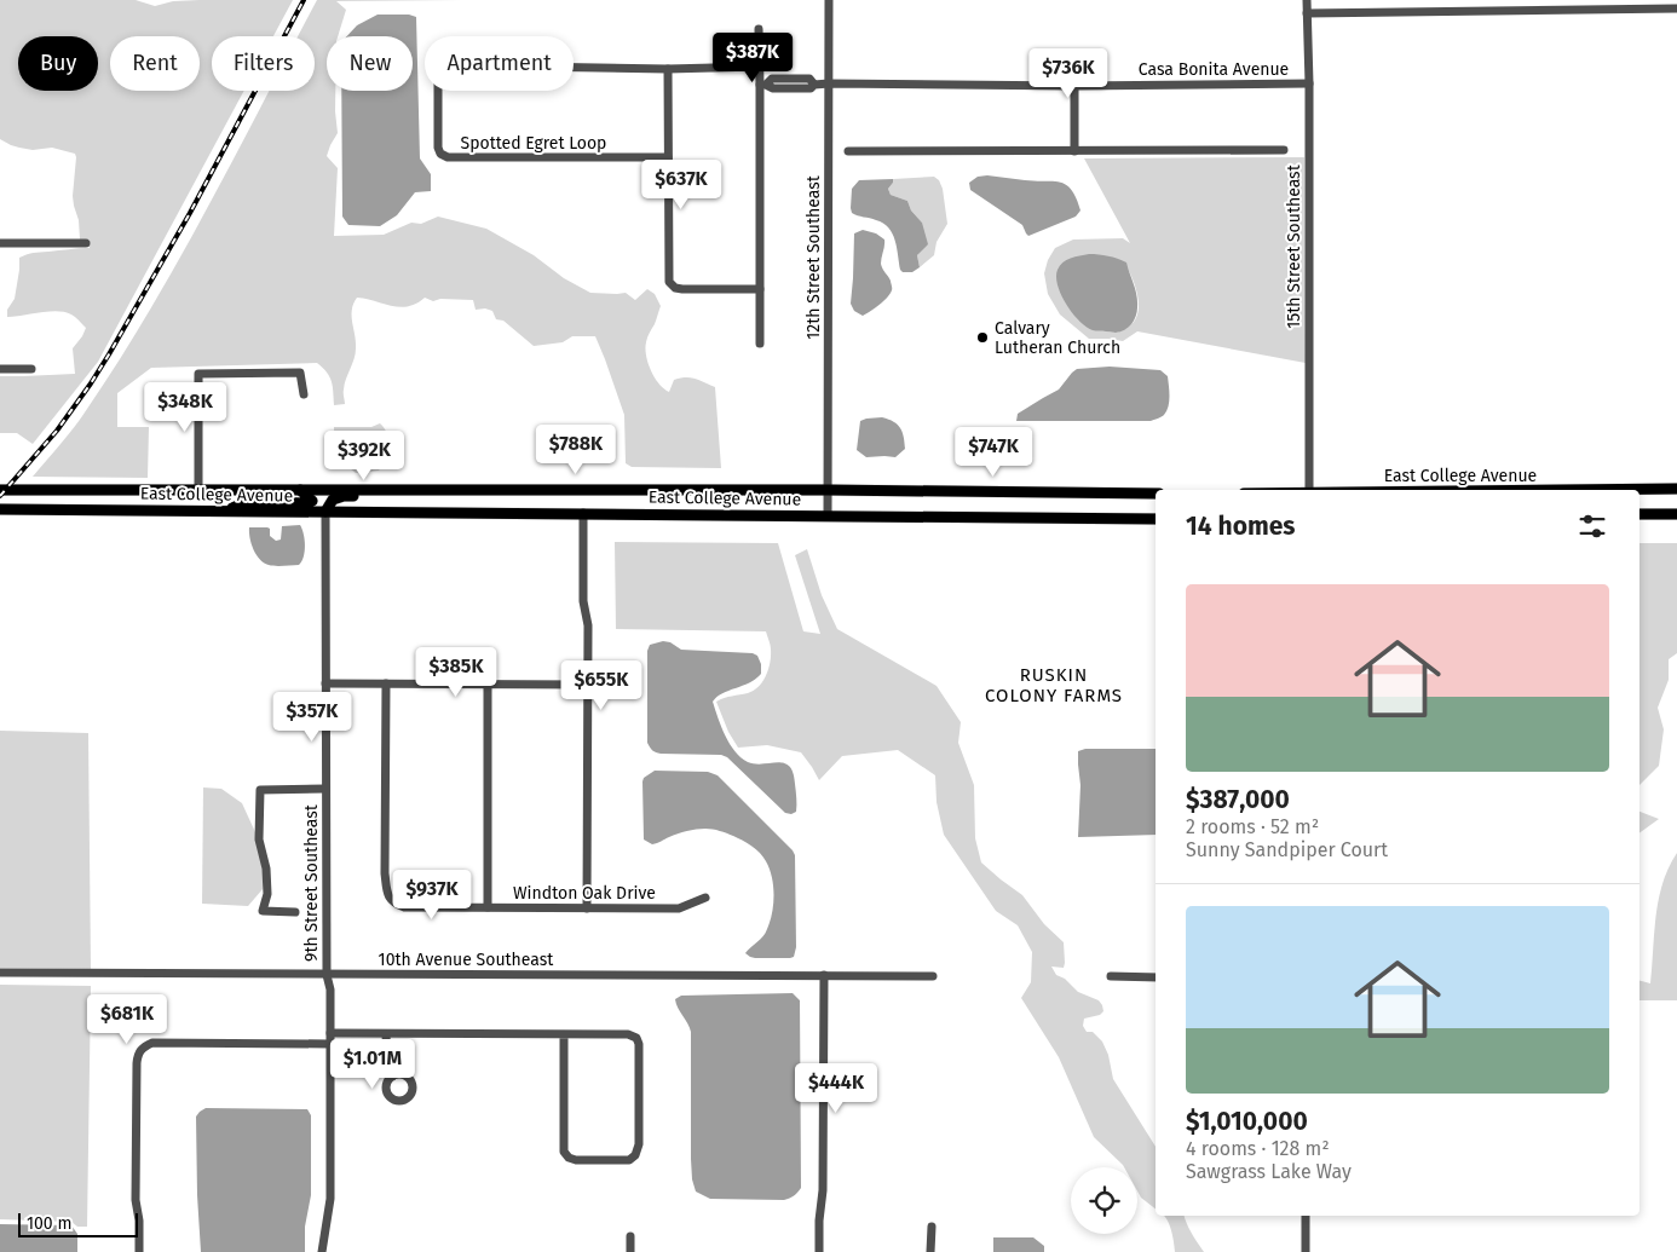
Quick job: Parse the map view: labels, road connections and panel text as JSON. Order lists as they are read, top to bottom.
{
  "streets": {
    "main road": ["East College Avenue"],
    "street": [
      "Casa Bonita Avenue",
      "Spotted Egret Loop",
      "15th Street Southeast",
      "12th Street Southeast",
      "9th Street Southeast",
      "Windton Oak Drive",
      "10th Avenue Southeast"
    ]
  },
  "crossings": [
    ["Casa Bonita Avenue", "15th Street Southeast"],
    ["Casa Bonita Avenue", "12th Street Southeast"],
    ["12th Street Southeast", "East College Avenue"],
    ["East College Avenue", "9th Street Southeast"],
    ["9th Street Southeast", "10th Avenue Southeast"]
  ],
  "districts": ["RUSKIN COLONY FARMS"],
  "places": ["Calvary Lutheran Church"],
  "scale_bar": "100 m",
  "page": {
    "price": [
      "$387K",
      "$736K",
      "$637K",
      "$348K",
      "$788K",
      "$747K",
      "$392K",
      "$385K",
      "$655K",
      "$357K",
      "$937K",
      "$681K",
      "$1.01M",
      "$444K"
    ],
    "chip": [
      "Buy",
      "Rent",
      "Filters",
      "New",
      "Apartment"
    ],
    "heading": "14 homes",
    "list": [
      {
        "name": "$387,000",
        "note": "2 rooms · 52 m² · Sunny Sandpiper Court"
      },
      {
        "name": "$1,010,000",
        "note": "4 rooms · 128 m² · Sawgrass Lake Way"
      }
    ],
    "scale": "100 m"
  }
}
